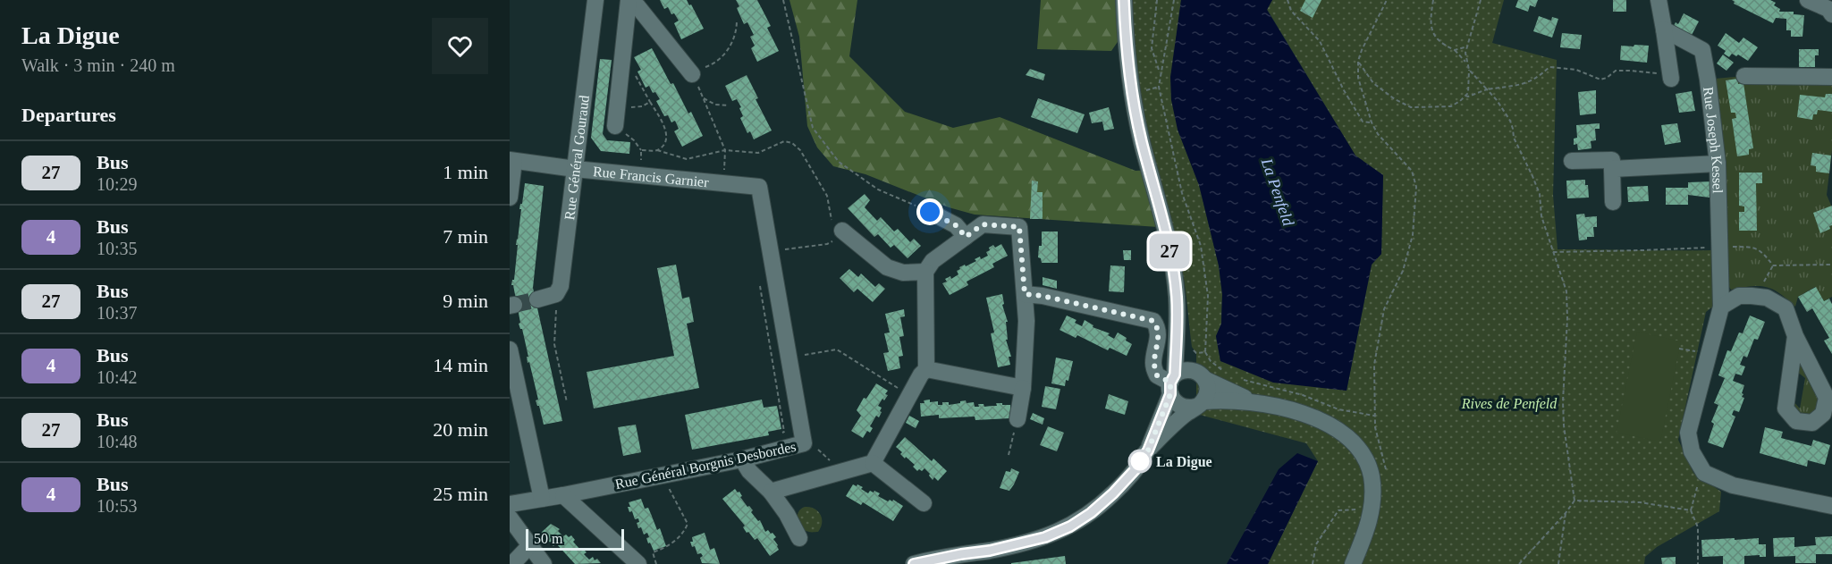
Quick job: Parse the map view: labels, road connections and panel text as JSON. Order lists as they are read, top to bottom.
{
  "streets": {
    "street": [
      "Rue Joseph Kessel",
      "Rue Général Gouraud",
      "Rue Francis Garnier",
      "Rue Général Borgnis Desbordes"
    ]
  },
  "crossings": [
    ["Rue Général Gouraud", "Rue Francis Garnier"],
    ["Rue Francis Garnier", "Rue Général Borgnis Desbordes"]
  ],
  "water": ["La Penfeld"],
  "parks": ["Rives de Penfeld"],
  "places": ["La Digue"],
  "lines": ["bus line 27"],
  "scale_bar": "50 m",
  "page": {
    "heading": [
      ["La Digue", "Walk · 3 min · 240 m"],
      "Departures"
    ],
    "on_map": "27",
    "list": [
      {
        "mark": "27",
        "name": "Bus",
        "note": "10:29",
        "value": "1 min"
      },
      {
        "mark": "4",
        "name": "Bus",
        "note": "10:35",
        "value": "7 min"
      },
      {
        "mark": "27",
        "name": "Bus",
        "note": "10:37",
        "value": "9 min"
      },
      {
        "mark": "4",
        "name": "Bus",
        "note": "10:42",
        "value": "14 min"
      },
      {
        "mark": "27",
        "name": "Bus",
        "note": "10:48",
        "value": "20 min"
      },
      {
        "mark": "4",
        "name": "Bus",
        "note": "10:53",
        "value": "25 min"
      }
    ],
    "scale": "50 m"
  }
}
